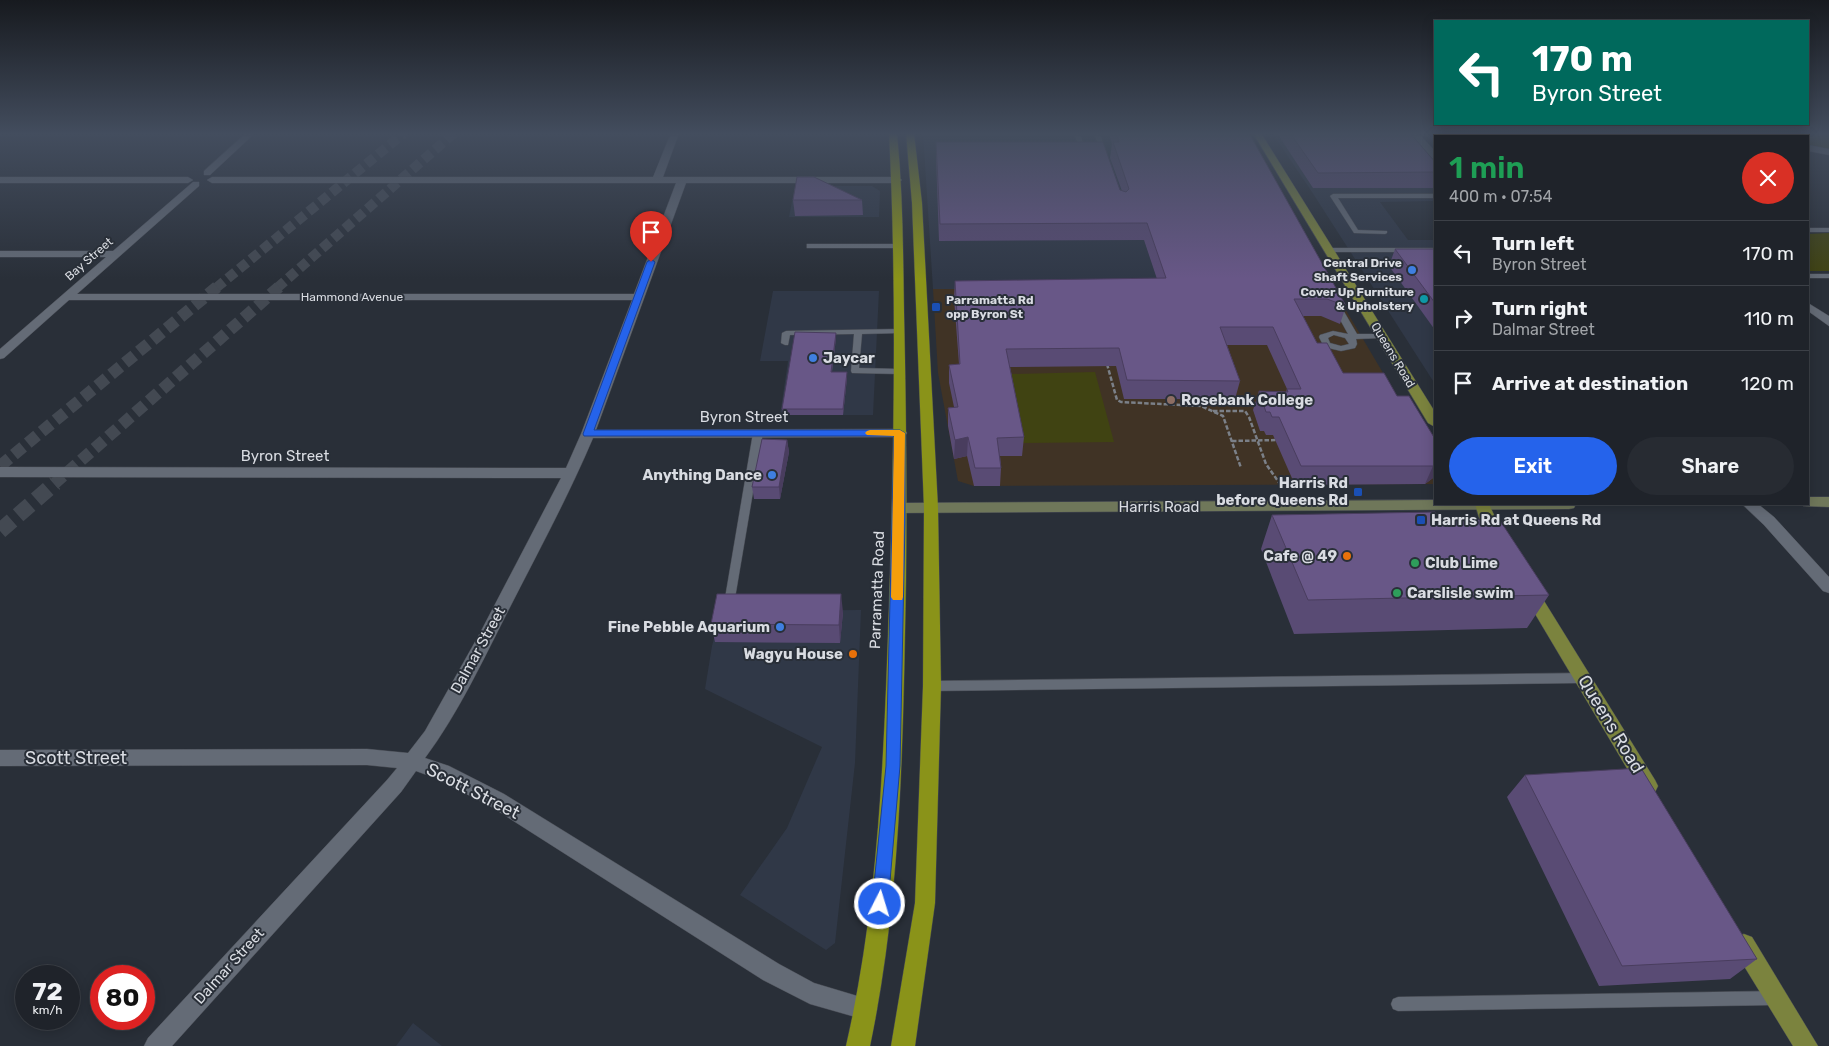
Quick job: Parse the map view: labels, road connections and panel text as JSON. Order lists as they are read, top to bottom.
{
  "streets": {
    "highway": ["Parramatta Road"],
    "main road": ["Queens Road", "Harris Road"],
    "street": [
      "Bay Street",
      "Hammond Avenue",
      "Byron Street",
      "Dalmar Street",
      "Scott Street"
    ]
  },
  "crossings": [
    ["Bay Street", "Hammond Avenue"],
    ["Hammond Avenue", "Dalmar Street"],
    ["Byron Street", "Parramatta Road"],
    ["Byron Street", "Dalmar Street"],
    ["Harris Road", "Parramatta Road"],
    ["Parramatta Road", "Scott Street"],
    ["Dalmar Street", "Scott Street"]
  ],
  "places": {
    "other": [
      "Central Drive Shaft Services",
      "Cover Up Furniture & Upholstery",
      "Jaycar",
      "Rosebank College",
      "Anything Dance",
      "Cafe @ 49",
      "Club Lime",
      "Carslisle swim",
      "Fine Pebble Aquarium",
      "Wagyu House"
    ],
    "transit": ["Parramatta Rd opp Byron St", "Harris Rd before Queens Rd", "Harris Rd at Queens Rd"]
  },
  "page": {
    "turn": ["170 m", "Byron Street"],
    "heading": ["1 min", "400 m · 07:54"],
    "list": [
      {
        "name": "Turn left",
        "note": "Byron Street",
        "value": "170 m"
      },
      {
        "name": "Turn right",
        "note": "Dalmar Street",
        "value": "110 m"
      },
      {
        "name": "Arrive at destination",
        "value": "120 m"
      }
    ],
    "buttons": ["Exit", "Share"],
    "speed": "72 km/h",
    "limit": "80"
  }
}
